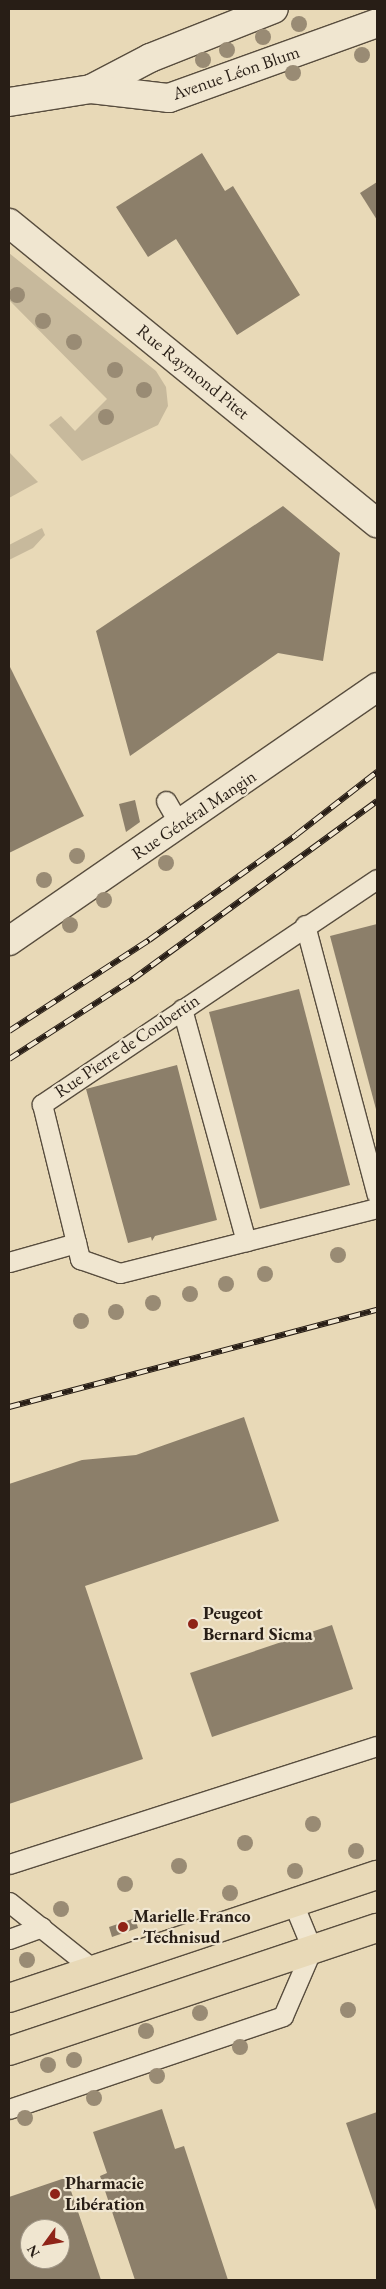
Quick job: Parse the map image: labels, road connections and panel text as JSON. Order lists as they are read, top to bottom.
{
  "streets": {
    "street": ["Avenue Léon Blum", "Rue Raymond Pitet", "Rue Général Mangin"],
    "lane": ["Rue Pierre de Coubertin"]
  },
  "places": ["Peugeot Bernard Sicma", "Marielle Franco - Technisud", "Pharmacie Libération"],
  "north": "bottom left"
}
